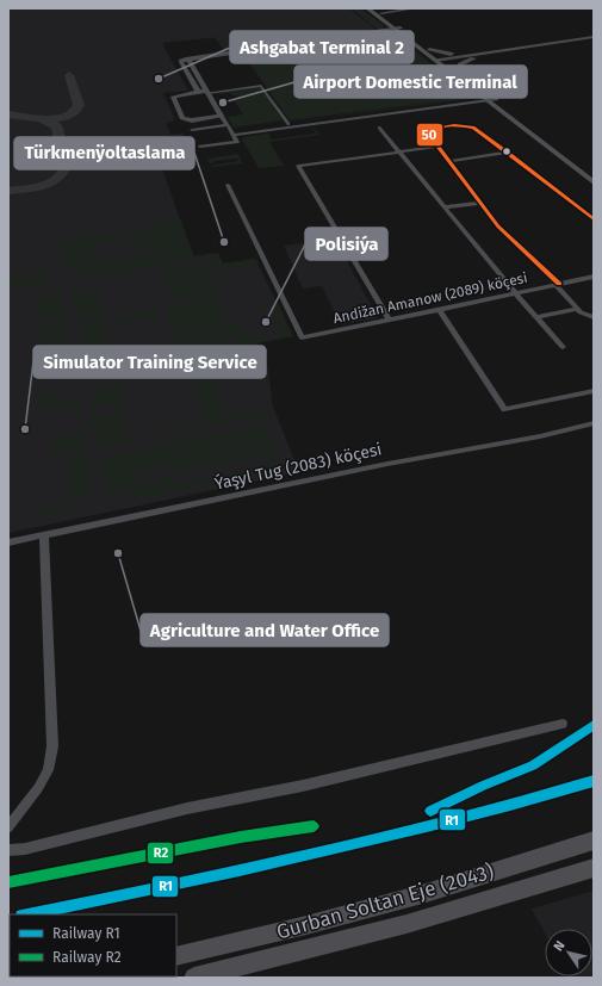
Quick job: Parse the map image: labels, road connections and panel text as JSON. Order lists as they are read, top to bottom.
{
  "streets": {
    "highway": ["Gurban Soltan Eje (2043)"],
    "street": ["Andižan Amanow (2089) köçesi", "Ýaşyl Tug (2083) köçesi"]
  },
  "places": [
    "Ashgabat Terminal 2",
    "Airport Domestic Terminal",
    "Türkmenÿoltaslama",
    "Polisiýa",
    "Simulator Training Service",
    "Agriculture and Water Office"
  ],
  "lines": ["transit line 50", "rail line R1", "rail line R2"],
  "legend": ["Railway R1", "Railway R2"],
  "north": "top left"
}
